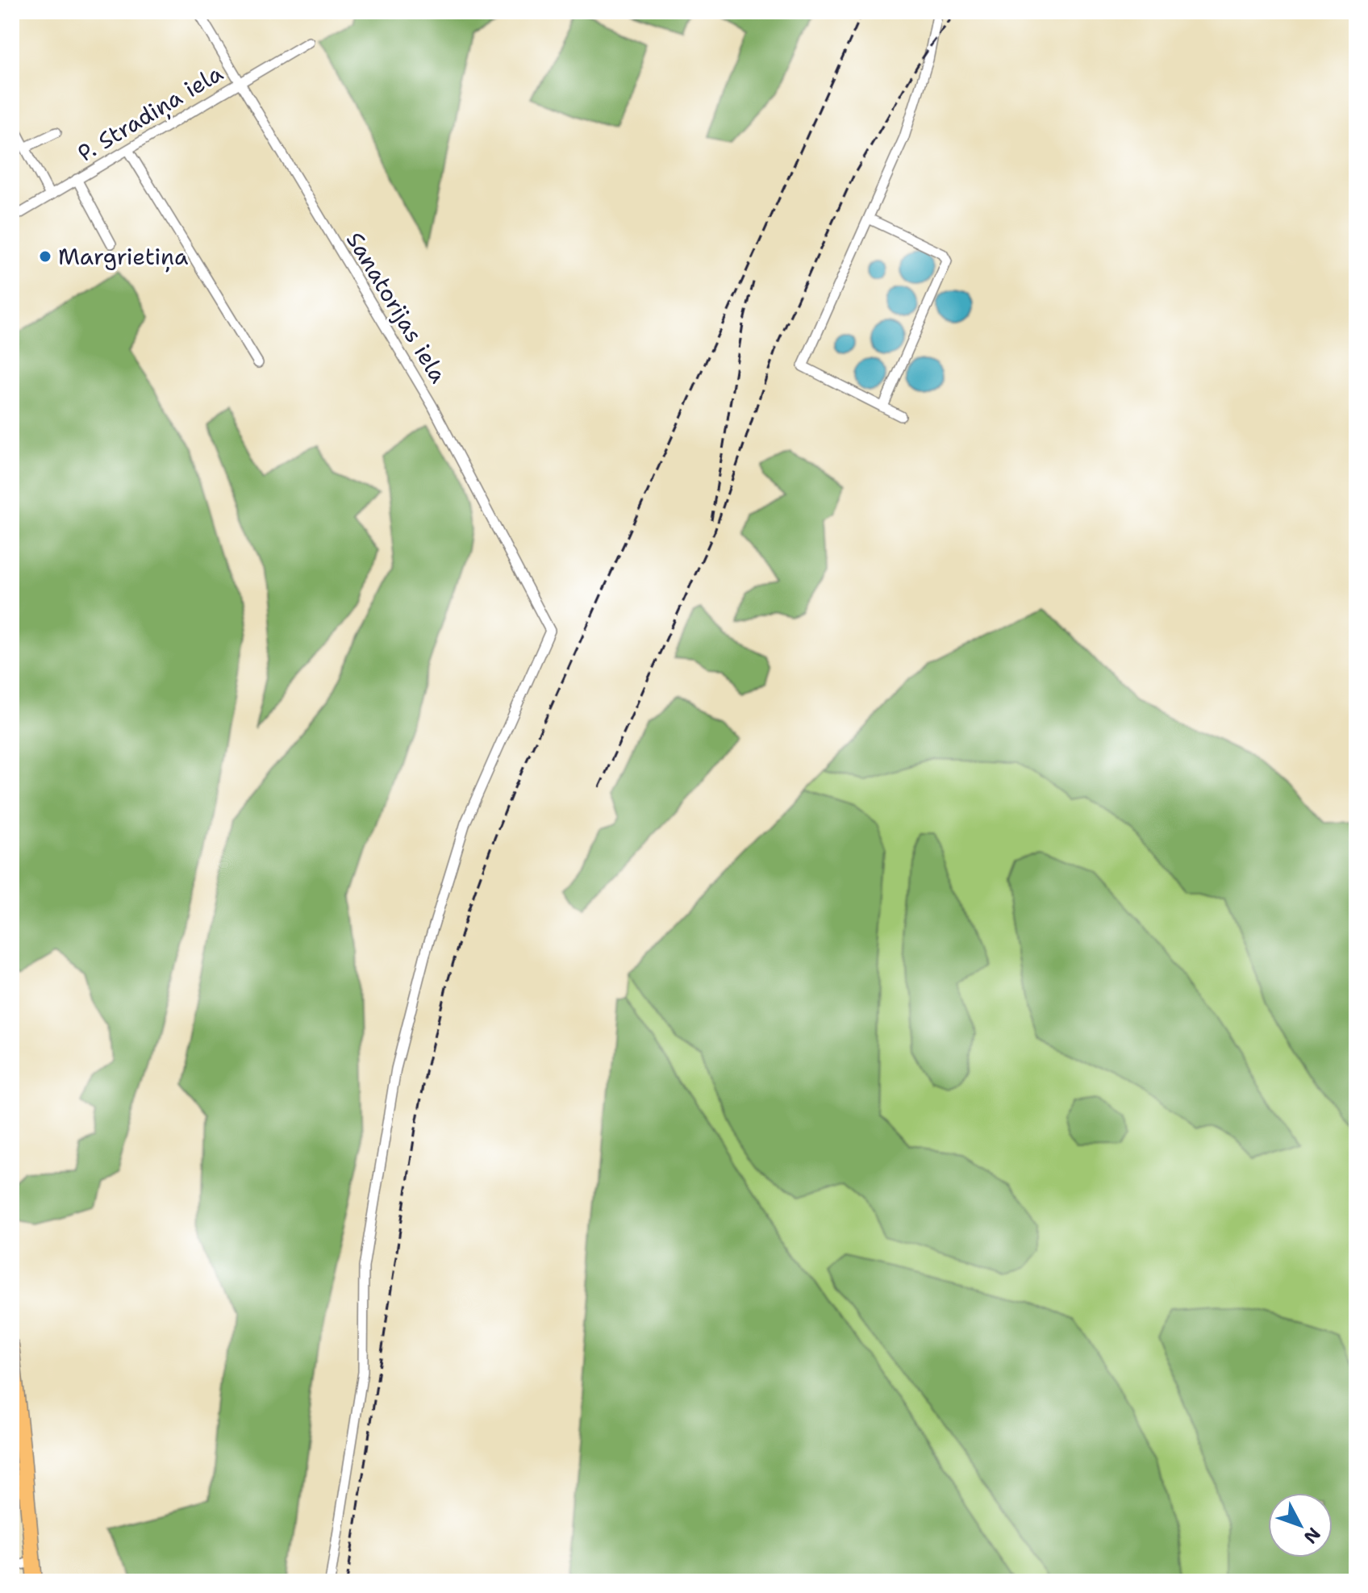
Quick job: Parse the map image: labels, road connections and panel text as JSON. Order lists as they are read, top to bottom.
{
  "streets": {
    "street": ["P. Stradiņa iela", "Sanatorijas iela"]
  },
  "crossings": [
    ["P. Stradiņa iela", "Sanatorijas iela"]
  ],
  "places": ["Margrietiņa"],
  "north": "bottom right"
}
